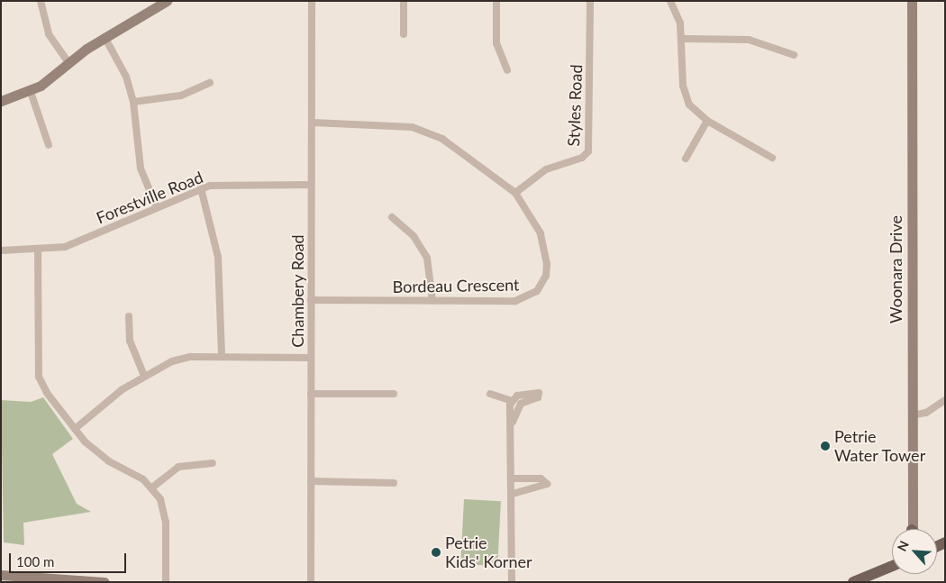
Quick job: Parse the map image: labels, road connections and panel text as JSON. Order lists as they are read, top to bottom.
{
  "streets": {
    "street": [
      "Styles Road",
      "Forestville Road",
      "Woonara Drive",
      "Bordeau Crescent",
      "Chambery Road"
    ]
  },
  "crossings": [
    ["Styles Road", "Bordeau Crescent"],
    ["Forestville Road", "Chambery Road"],
    ["Bordeau Crescent", "Chambery Road"]
  ],
  "places": ["Petrie Water Tower", "Petrie Kids' Korner"],
  "scale_bar": "100 m",
  "north": "top left"
}
